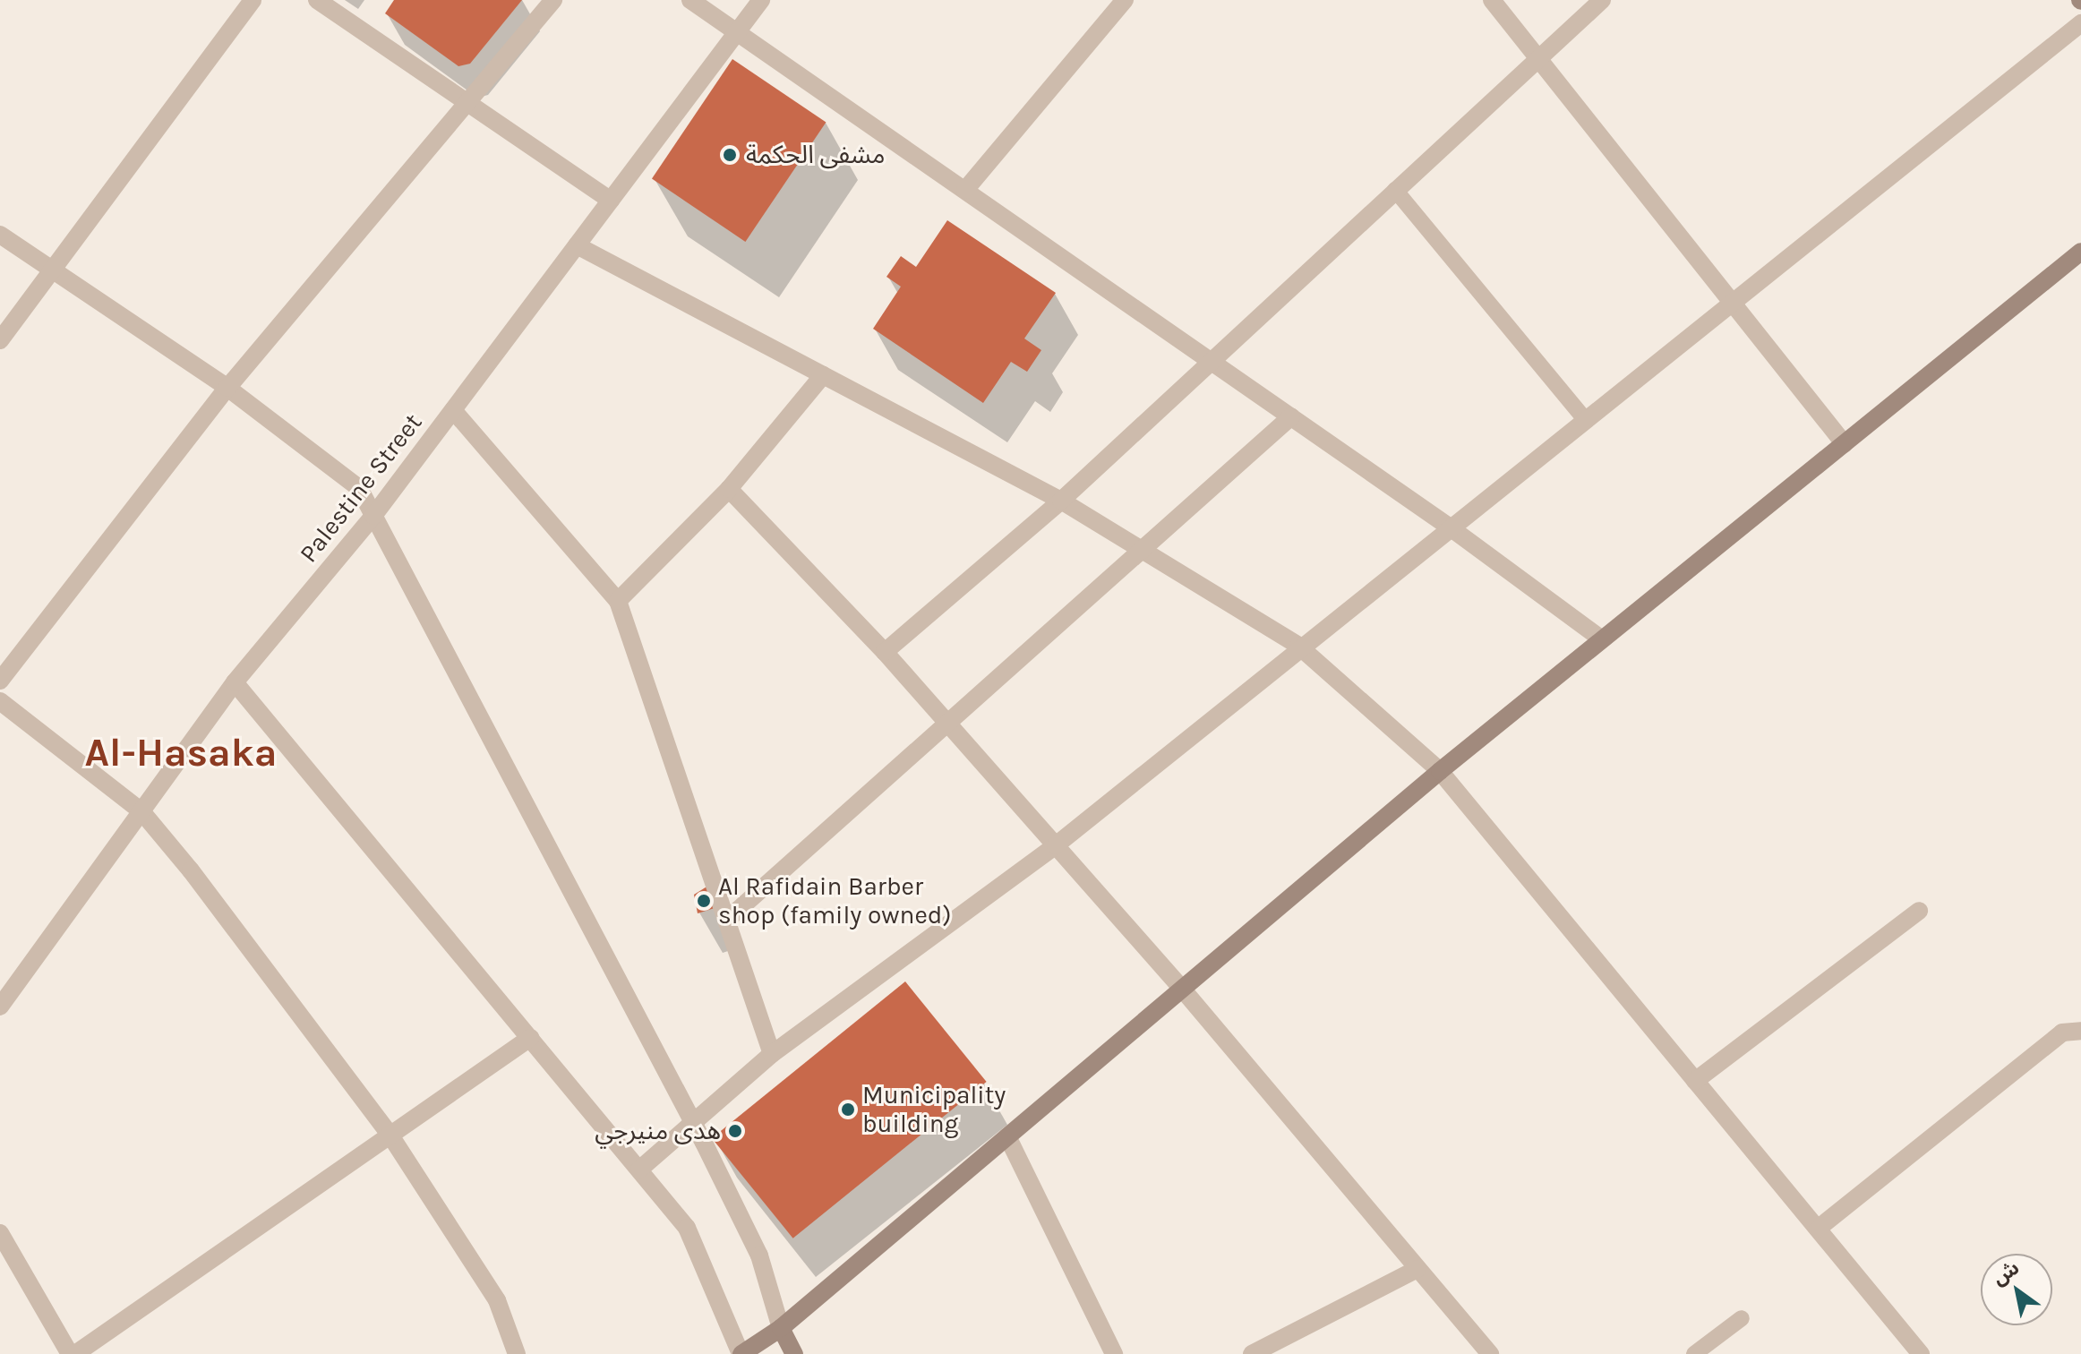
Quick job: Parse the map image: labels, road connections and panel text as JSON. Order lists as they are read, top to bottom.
{
  "streets": {
    "street": ["Palestine Street"]
  },
  "districts": ["Al-Hasaka"],
  "places": [
    "مشفى الحكمة",
    "Al Rafidain Barber shop (family owned)",
    "Municipality building",
    "هدى منيرجي"
  ],
  "north": "top left"
}
